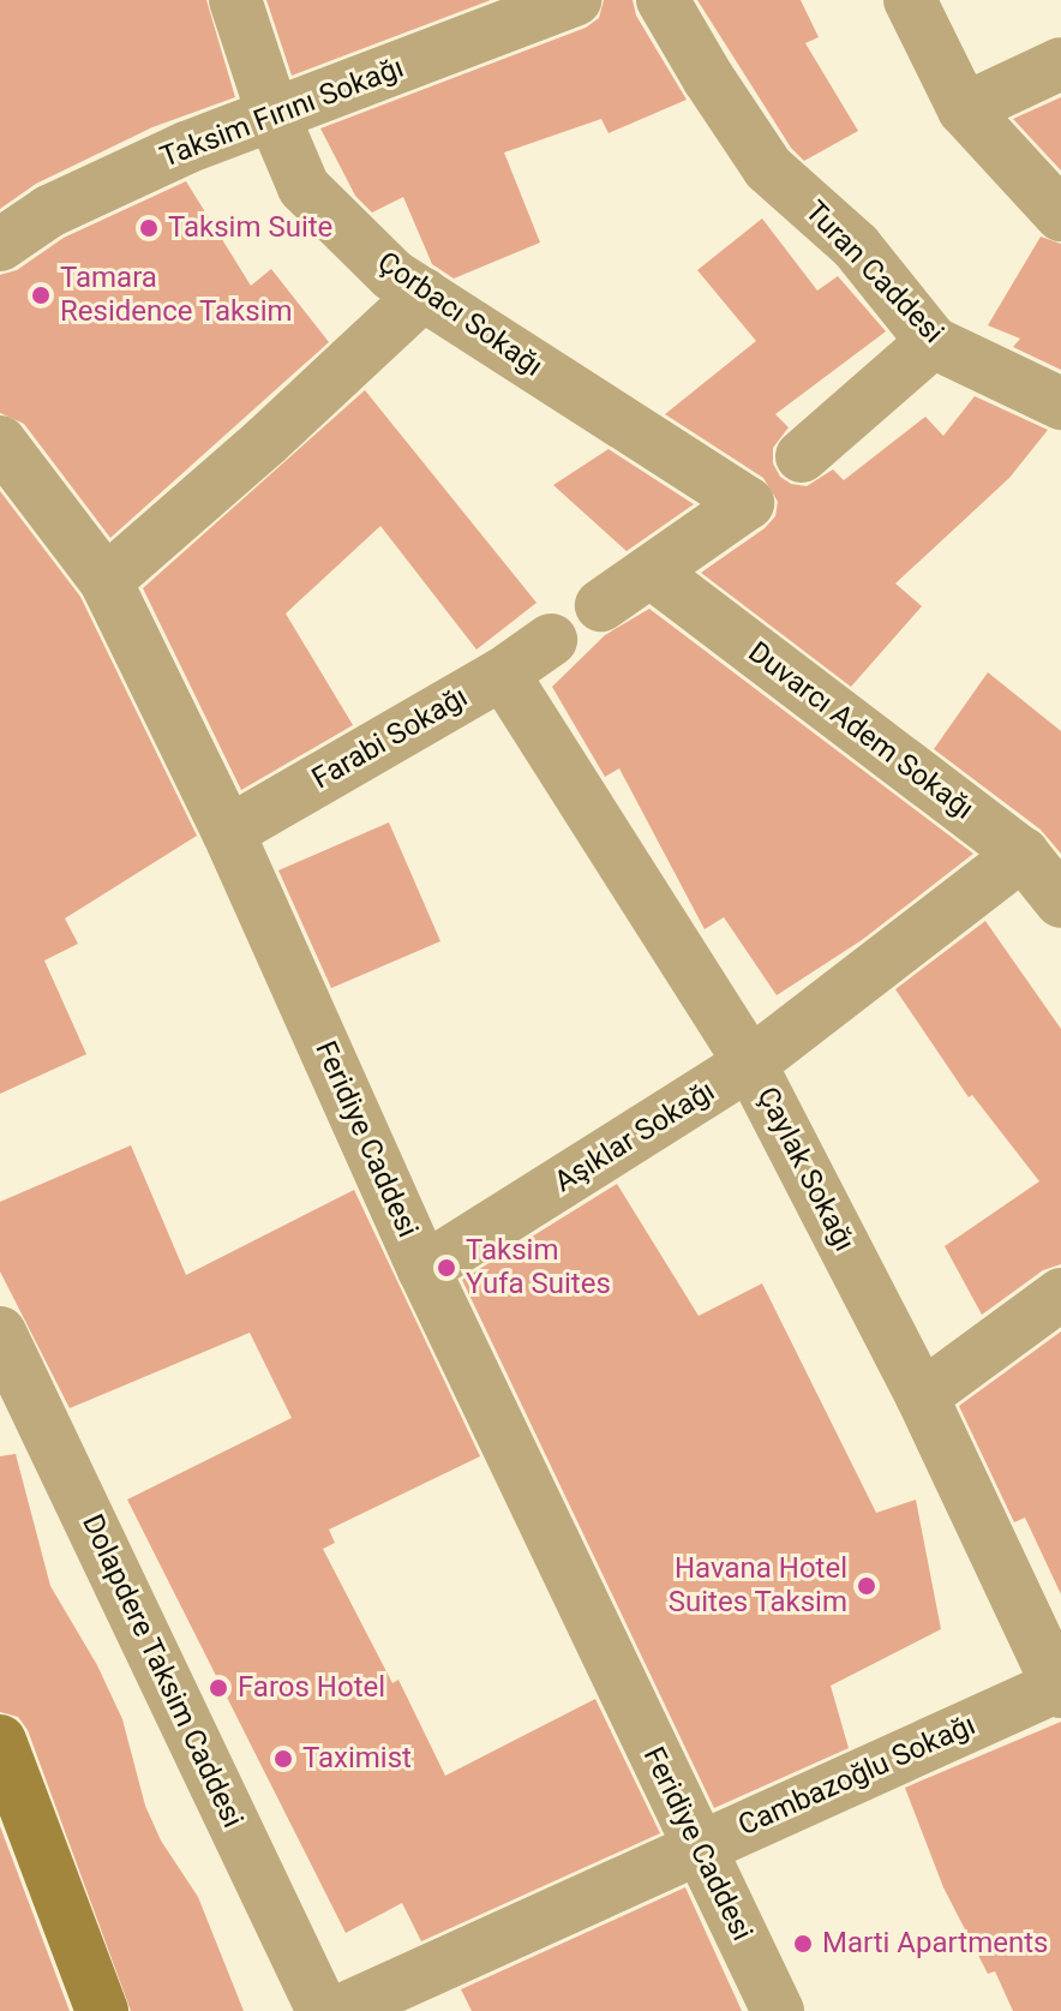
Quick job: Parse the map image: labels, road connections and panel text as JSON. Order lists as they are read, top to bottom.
{
  "streets": {
    "street": [
      "Taksim Fırını Sokağı",
      "Turan Caddesi",
      "Çorbacı Sokağı",
      "Duvarcı Adem Sokağı",
      "Farabi Sokağı",
      "Aşıklar Sokağı",
      "Feridiye Caddesi",
      "Çaylak Sokağı",
      "Dolapdere Taksim Caddesi",
      "Cambazoğlu Sokağı"
    ]
  },
  "crossings": [
    ["Taksim Fırını Sokağı", "Çorbacı Sokağı"],
    ["Çorbacı Sokağı", "Duvarcı Adem Sokağı"],
    ["Duvarcı Adem Sokağı", "Aşıklar Sokağı"],
    ["Farabi Sokağı", "Feridiye Caddesi"],
    ["Farabi Sokağı", "Çaylak Sokağı"],
    ["Aşıklar Sokağı", "Feridiye Caddesi"],
    ["Aşıklar Sokağı", "Çaylak Sokağı"],
    ["Feridiye Caddesi", "Cambazoğlu Sokağı"],
    ["Çaylak Sokağı", "Cambazoğlu Sokağı"]
  ],
  "places": [
    "Taksim Suite",
    "Tamara Residence Taksim",
    "Taksim Yufa Suites",
    "Havana Hotel Suites Taksim",
    "Faros Hotel",
    "Taximist",
    "Marti Apartments"
  ]
}
